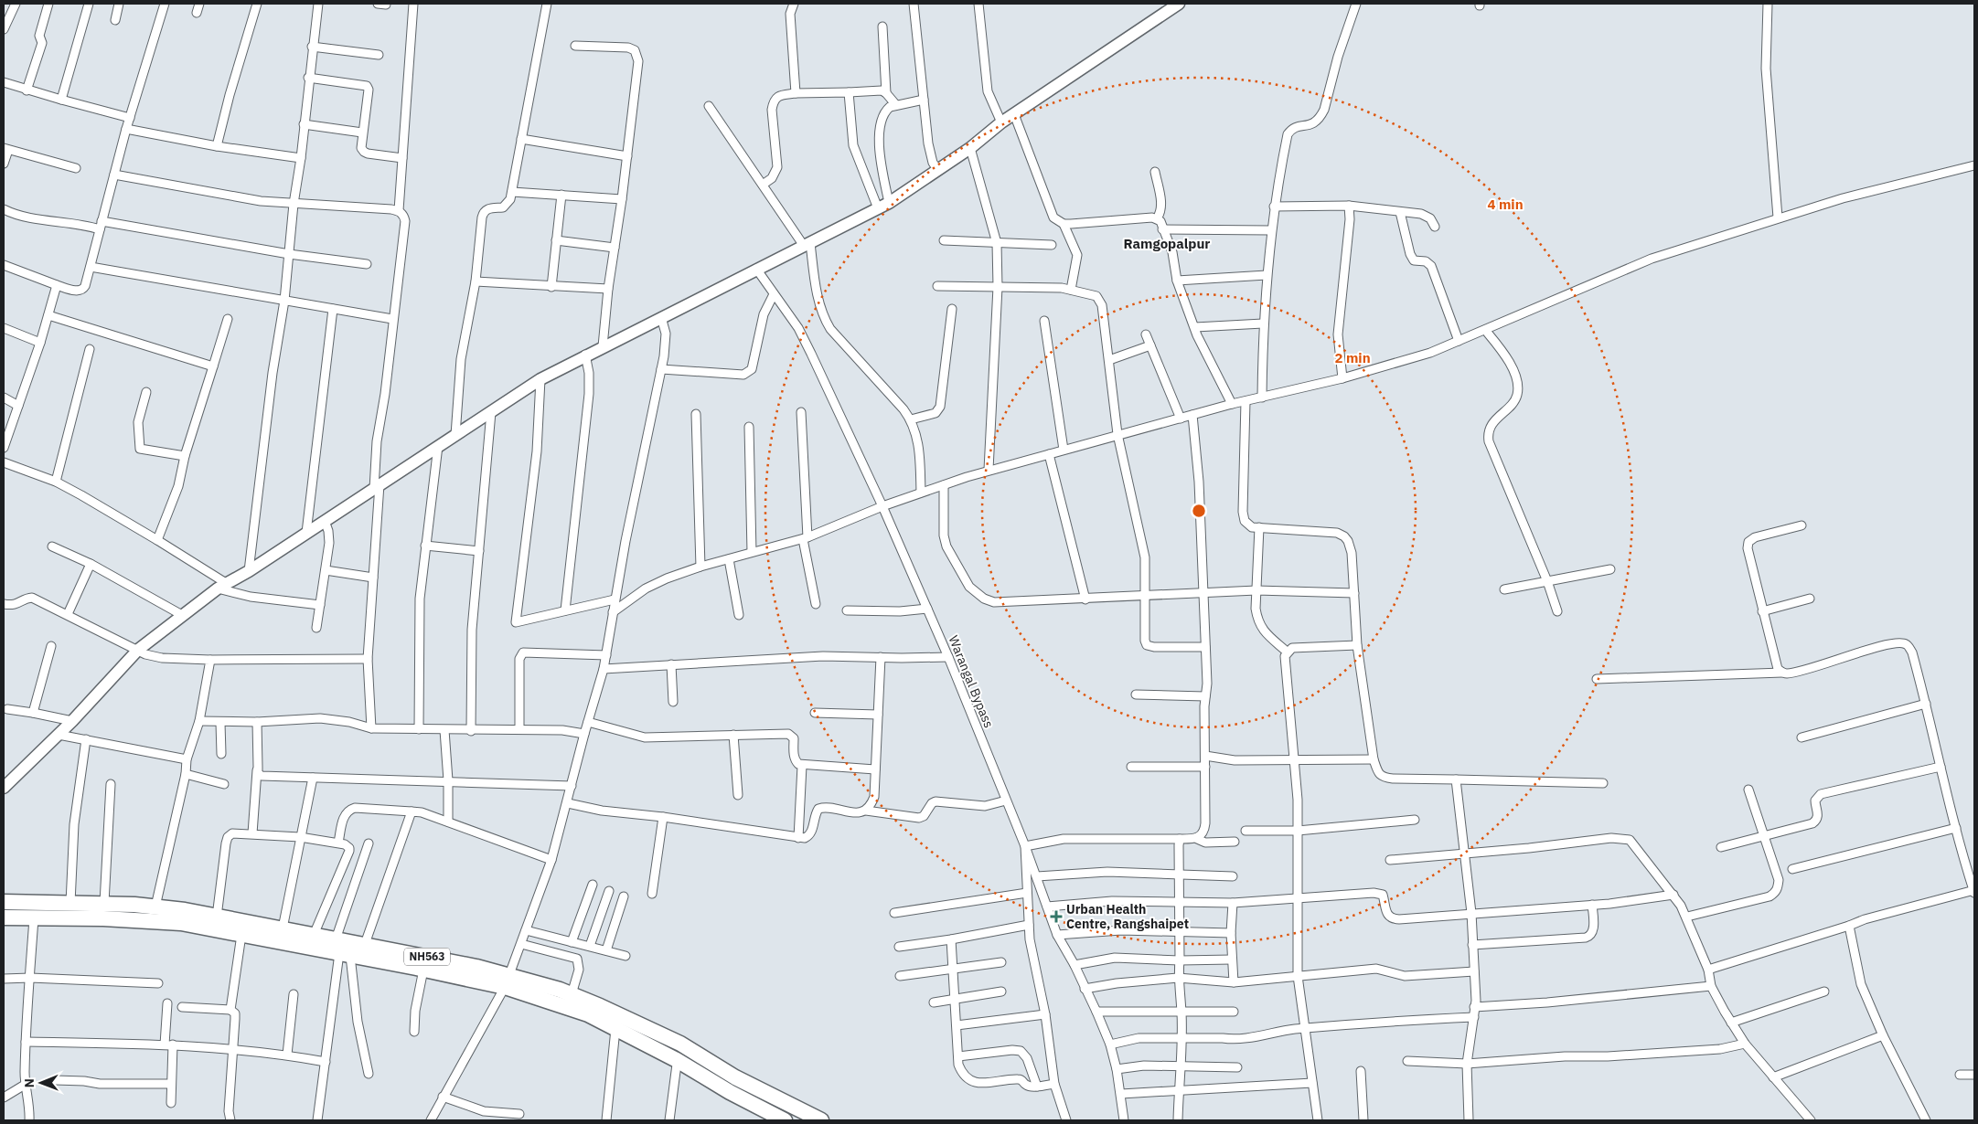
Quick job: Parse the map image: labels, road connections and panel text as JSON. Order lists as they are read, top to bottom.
{
  "streets": {
    "highway": ["NH563"],
    "street": ["Warangal Bypass"]
  },
  "districts": ["Ramgopalpur"],
  "places": {
    "health": ["Urban Health Centre, Rangshaipet"]
  },
  "north": "left",
  "rings": ["4 min", "2 min"]
}
